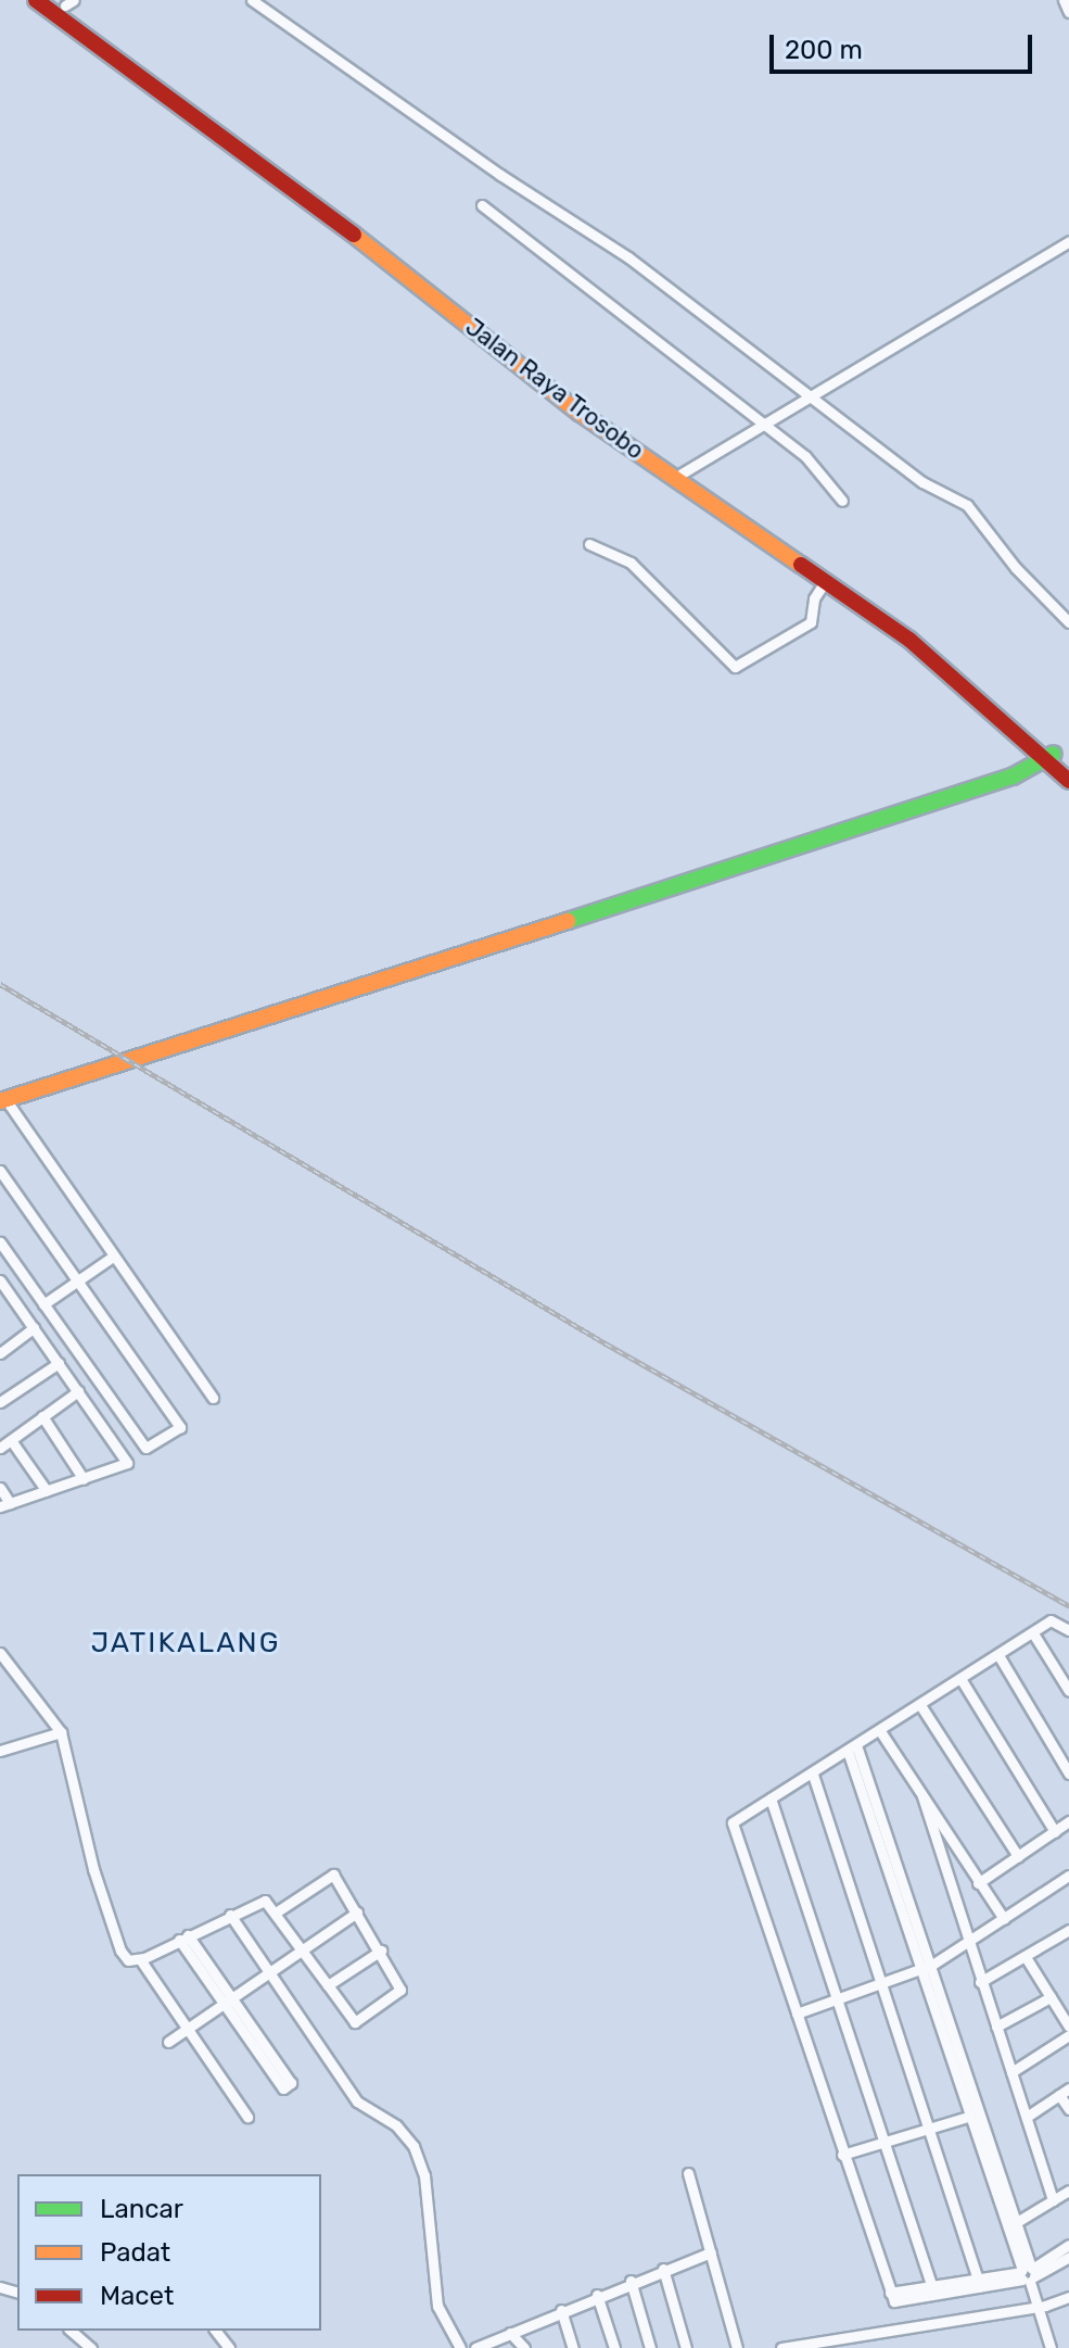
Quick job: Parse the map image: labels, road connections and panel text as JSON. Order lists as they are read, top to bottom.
{
  "streets": {
    "main road": ["Jalan Raya Trosobo"]
  },
  "districts": ["JATIKALANG"],
  "legend": ["Lancar", "Padat", "Macet"],
  "scale_bar": "200 m"
}
